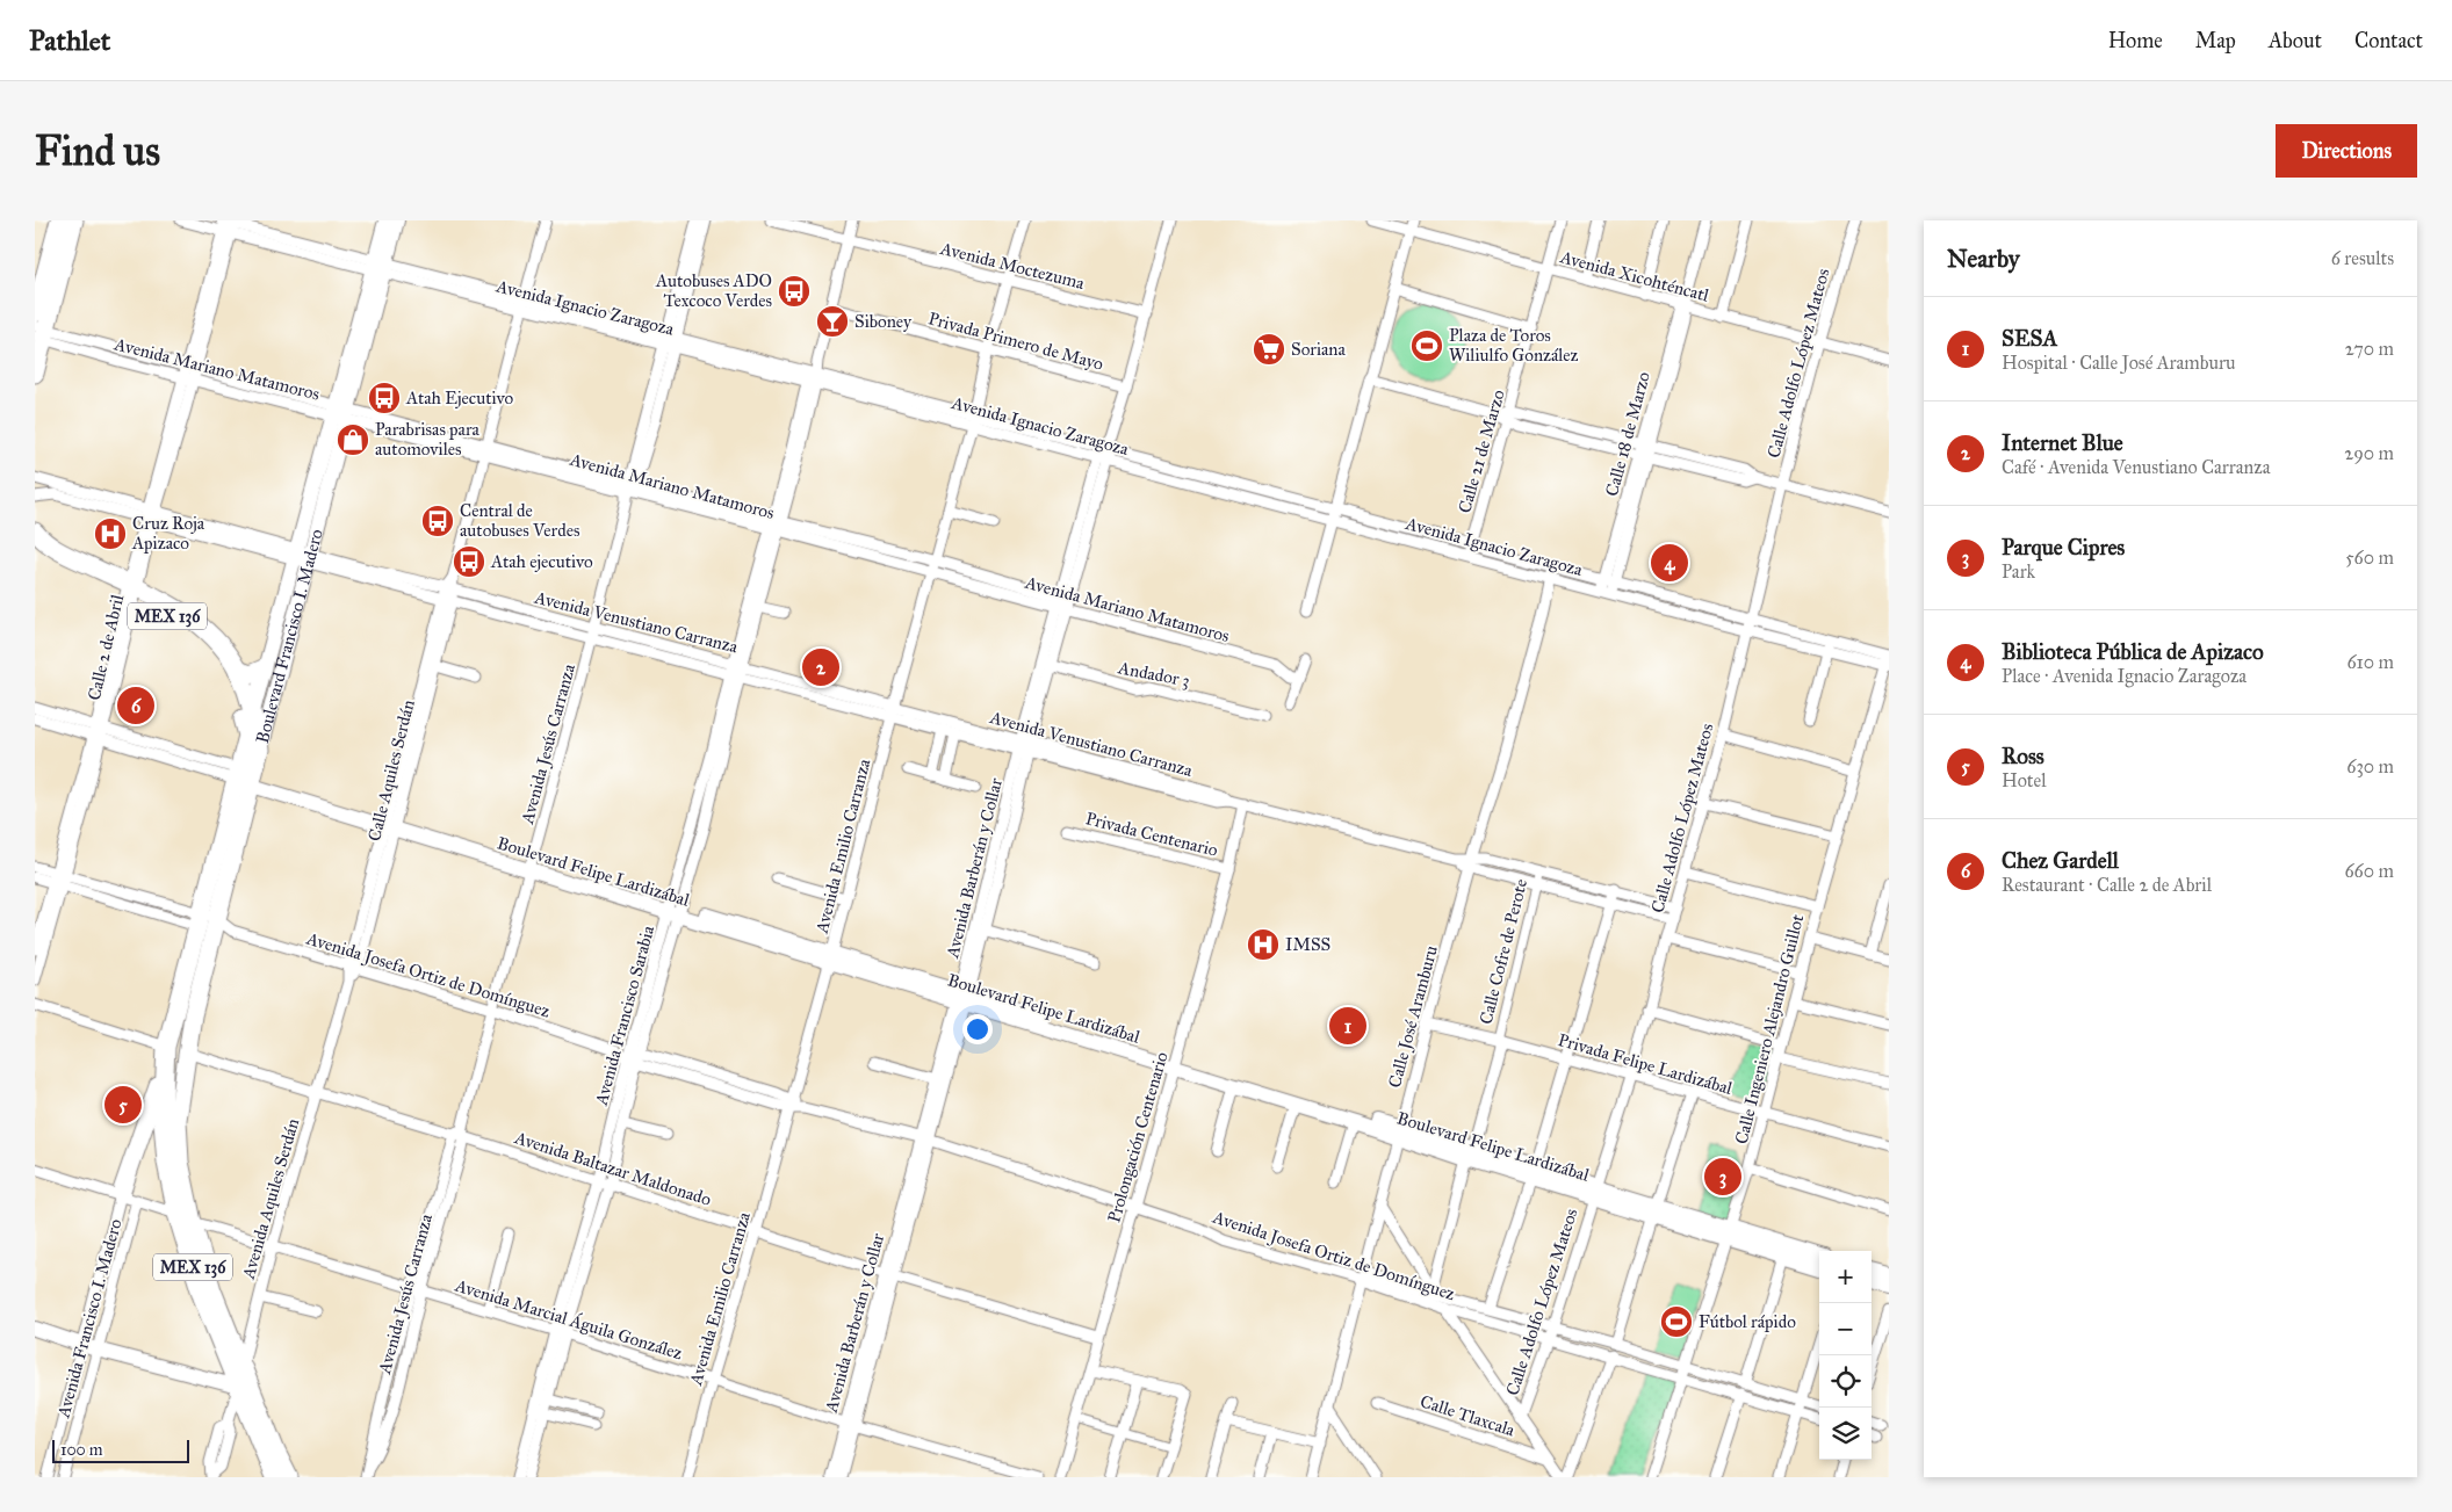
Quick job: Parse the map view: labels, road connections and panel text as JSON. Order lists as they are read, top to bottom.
{
  "streets": {
    "main road": ["MEX 136", "Boulevard Francisco I. Madero", "Boulevard Felipe Lardizábal"],
    "street": [
      "Avenida Moctezuma",
      "Avenida Xicohténcatl",
      "Avenida Ignacio Zaragoza",
      "Privada Primero de Mayo",
      "Calle Adolfo López Mateos",
      "Avenida Mariano Matamoros",
      "Calle 18 de Marzo",
      "Calle 21 de Marzo",
      "Avenida Venustiano Carranza",
      "Calle 2 de Abril",
      "Andador 3",
      "Avenida Jesús Carranza",
      "Calle Aquiles Serdán",
      "Privada Centenario",
      "Avenida Emilio Carranza",
      "Avenida Barberán y Collar",
      "Calle Cofre de Perote",
      "Avenida Josefa Ortiz de Domínguez",
      "Avenida Francisco Sarabia",
      "Calle José Aramburu",
      "Calle Ingeniero Alejandro Guillot",
      "Privada Felipe Lardizábal",
      "Prolongación Centenario",
      "Avenida Baltazar Maldonado",
      "Avenida Aquiles Serdán",
      "Avenida Francisco I. Madero",
      "Avenida Marcial Águila González",
      "Calle Tlaxcala"
    ]
  },
  "crossings": [
    ["Avenida Moctezuma", "Avenida Emilio Carranza"],
    ["Avenida Moctezuma", "Avenida Barberán y Collar"],
    ["Avenida Moctezuma", "Avenida Francisco Sarabia"],
    ["Avenida Xicohténcatl", "Calle Adolfo López Mateos"],
    ["Avenida Xicohténcatl", "Calle 18 de Marzo"],
    ["Avenida Xicohténcatl", "Calle 21 de Marzo"],
    ["Avenida Ignacio Zaragoza", "Calle Adolfo López Mateos"],
    ["Avenida Ignacio Zaragoza", "Calle 18 de Marzo"],
    ["Avenida Ignacio Zaragoza", "Calle 21 de Marzo"],
    ["Avenida Ignacio Zaragoza", "Boulevard Francisco I. Madero"],
    ["Avenida Ignacio Zaragoza", "Calle 2 de Abril"],
    ["Avenida Ignacio Zaragoza", "Avenida Jesús Carranza"],
    ["Avenida Ignacio Zaragoza", "Calle Aquiles Serdán"],
    ["Avenida Ignacio Zaragoza", "Avenida Emilio Carranza"],
    ["Avenida Ignacio Zaragoza", "Avenida Barberán y Collar"],
    ["Avenida Ignacio Zaragoza", "Avenida Francisco Sarabia"],
    ["Avenida Ignacio Zaragoza", "Calle José Aramburu"],
    ["Avenida Ignacio Zaragoza", "Calle Ingeniero Alejandro Guillot"],
    ["Privada Primero de Mayo", "Avenida Emilio Carranza"],
    ["Privada Primero de Mayo", "Avenida Barberán y Collar"],
    ["Privada Primero de Mayo", "Avenida Francisco Sarabia"],
    ["Calle Adolfo López Mateos", "Avenida Venustiano Carranza"],
    ["Calle Adolfo López Mateos", "Boulevard Felipe Lardizábal"],
    ["Calle Adolfo López Mateos", "Avenida Josefa Ortiz de Domínguez"],
    ["Calle Adolfo López Mateos", "Privada Felipe Lardizábal"],
    ["Avenida Mariano Matamoros", "Boulevard Francisco I. Madero"],
    ["Avenida Mariano Matamoros", "Calle 2 de Abril"],
    ["Avenida Mariano Matamoros", "Avenida Jesús Carranza"],
    ["Avenida Mariano Matamoros", "Calle Aquiles Serdán"],
    ["Avenida Mariano Matamoros", "Avenida Emilio Carranza"],
    ["Avenida Mariano Matamoros", "Avenida Barberán y Collar"],
    ["Avenida Mariano Matamoros", "Avenida Francisco Sarabia"],
    ["MEX 136", "Boulevard Francisco I. Madero"],
    ["MEX 136", "Calle 2 de Abril"],
    ["MEX 136", "Avenida Baltazar Maldonado"],
    ["MEX 136", "Avenida Aquiles Serdán"],
    ["MEX 136", "Avenida Marcial Águila González"],
    ["Avenida Venustiano Carranza", "Boulevard Francisco I. Madero"],
    ["Avenida Venustiano Carranza", "Calle 2 de Abril"],
    ["Avenida Venustiano Carranza", "Avenida Jesús Carranza"],
    ["Avenida Venustiano Carranza", "Calle Aquiles Serdán"],
    ["Avenida Venustiano Carranza", "Avenida Emilio Carranza"],
    ["Avenida Venustiano Carranza", "Avenida Barberán y Collar"],
    ["Avenida Venustiano Carranza", "Calle Cofre de Perote"],
    ["Avenida Venustiano Carranza", "Avenida Francisco Sarabia"],
    ["Avenida Venustiano Carranza", "Calle José Aramburu"],
    ["Avenida Venustiano Carranza", "Prolongación Centenario"],
    ["Boulevard Francisco I. Madero", "Boulevard Felipe Lardizábal"],
    ["Boulevard Francisco I. Madero", "Avenida Josefa Ortiz de Domínguez"],
    ["Boulevard Francisco I. Madero", "Avenida Baltazar Maldonado"],
    ["Calle 2 de Abril", "Boulevard Felipe Lardizábal"],
    ["Calle 2 de Abril", "Avenida Josefa Ortiz de Domínguez"],
    ["Andador 3", "Avenida Barberán y Collar"],
    ["Avenida Jesús Carranza", "Boulevard Felipe Lardizábal"],
    ["Avenida Jesús Carranza", "Avenida Josefa Ortiz de Domínguez"],
    ["Avenida Jesús Carranza", "Avenida Baltazar Maldonado"],
    ["Avenida Jesús Carranza", "Avenida Marcial Águila González"],
    ["Calle Aquiles Serdán", "Boulevard Felipe Lardizábal"],
    ["Calle Aquiles Serdán", "Avenida Josefa Ortiz de Domínguez"],
    ["Calle Aquiles Serdán", "Avenida Aquiles Serdán"],
    ["Privada Centenario", "Prolongación Centenario"],
    ["Avenida Emilio Carranza", "Boulevard Felipe Lardizábal"],
    ["Avenida Emilio Carranza", "Avenida Josefa Ortiz de Domínguez"],
    ["Avenida Emilio Carranza", "Avenida Baltazar Maldonado"],
    ["Avenida Emilio Carranza", "Avenida Marcial Águila González"],
    ["Avenida Barberán y Collar", "Boulevard Felipe Lardizábal"],
    ["Avenida Barberán y Collar", "Avenida Josefa Ortiz de Domínguez"],
    ["Avenida Barberán y Collar", "Avenida Baltazar Maldonado"],
    ["Avenida Barberán y Collar", "Avenida Marcial Águila González"],
    ["Boulevard Felipe Lardizábal", "Avenida Francisco Sarabia"],
    ["Boulevard Felipe Lardizábal", "Calle José Aramburu"],
    ["Boulevard Felipe Lardizábal", "Calle Ingeniero Alejandro Guillot"],
    ["Boulevard Felipe Lardizábal", "Prolongación Centenario"],
    ["Calle Cofre de Perote", "Privada Felipe Lardizábal"],
    ["Avenida Josefa Ortiz de Domínguez", "Avenida Francisco Sarabia"],
    ["Avenida Josefa Ortiz de Domínguez", "Calle José Aramburu"],
    ["Avenida Josefa Ortiz de Domínguez", "Calle Ingeniero Alejandro Guillot"],
    ["Avenida Josefa Ortiz de Domínguez", "Prolongación Centenario"],
    ["Avenida Josefa Ortiz de Domínguez", "Avenida Aquiles Serdán"],
    ["Avenida Francisco Sarabia", "Avenida Baltazar Maldonado"],
    ["Avenida Francisco Sarabia", "Avenida Marcial Águila González"],
    ["Calle José Aramburu", "Privada Felipe Lardizábal"],
    ["Calle Ingeniero Alejandro Guillot", "Privada Felipe Lardizábal"],
    ["Prolongación Centenario", "Avenida Baltazar Maldonado"],
    ["Avenida Baltazar Maldonado", "Avenida Aquiles Serdán"],
    ["Avenida Aquiles Serdán", "Avenida Marcial Águila González"],
    ["Avenida Francisco I. Madero", "Avenida Marcial Águila González"]
  ],
  "places": {
    "bus stop": [
      "Autobuses ADO Texcoco Verdes",
      "Atah Ejecutivo",
      "Central de autobuses Verdes",
      "Atah ejecutivo"
    ],
    "bar": ["Siboney"],
    "sports": ["Plaza de Toros Wiliulfo González", "Fútbol rápido"],
    "supermarket": ["Soriana"],
    "shop": ["Parabrisas para automoviles"],
    "hospital": ["Cruz Roja Apizaco", "IMSS"]
  },
  "scale_bar": "100 m",
  "page": {
    "header": "Pathlet",
    "nav": [
      "Home",
      "Map",
      "About",
      "Contact"
    ],
    "buttons": "Directions",
    "title": "Find us",
    "heading": ["Nearby", "6 results"],
    "list": [
      {
        "mark": "1",
        "name": "SESA",
        "note": "Hospital · Calle José Aramburu",
        "value": "270 m"
      },
      {
        "mark": "2",
        "name": "Internet Blue",
        "note": "Café · Avenida Venustiano Carranza",
        "value": "290 m"
      },
      {
        "mark": "3",
        "name": "Parque Cipres",
        "note": "Park",
        "value": "560 m"
      },
      {
        "mark": "4",
        "name": "Biblioteca Pública de Apizaco",
        "note": "Place · Avenida Ignacio Zaragoza",
        "value": "610 m"
      },
      {
        "mark": "5",
        "name": "Ross",
        "note": "Hotel",
        "value": "630 m"
      },
      {
        "mark": "6",
        "name": "Chez Gardell",
        "note": "Restaurant · Calle 2 de Abril",
        "value": "660 m"
      }
    ],
    "pins": [
      "4",
      "2",
      "6",
      "1",
      "5",
      "3"
    ],
    "map_buttons": ["+", "−"],
    "scale": "100 m"
  }
}
